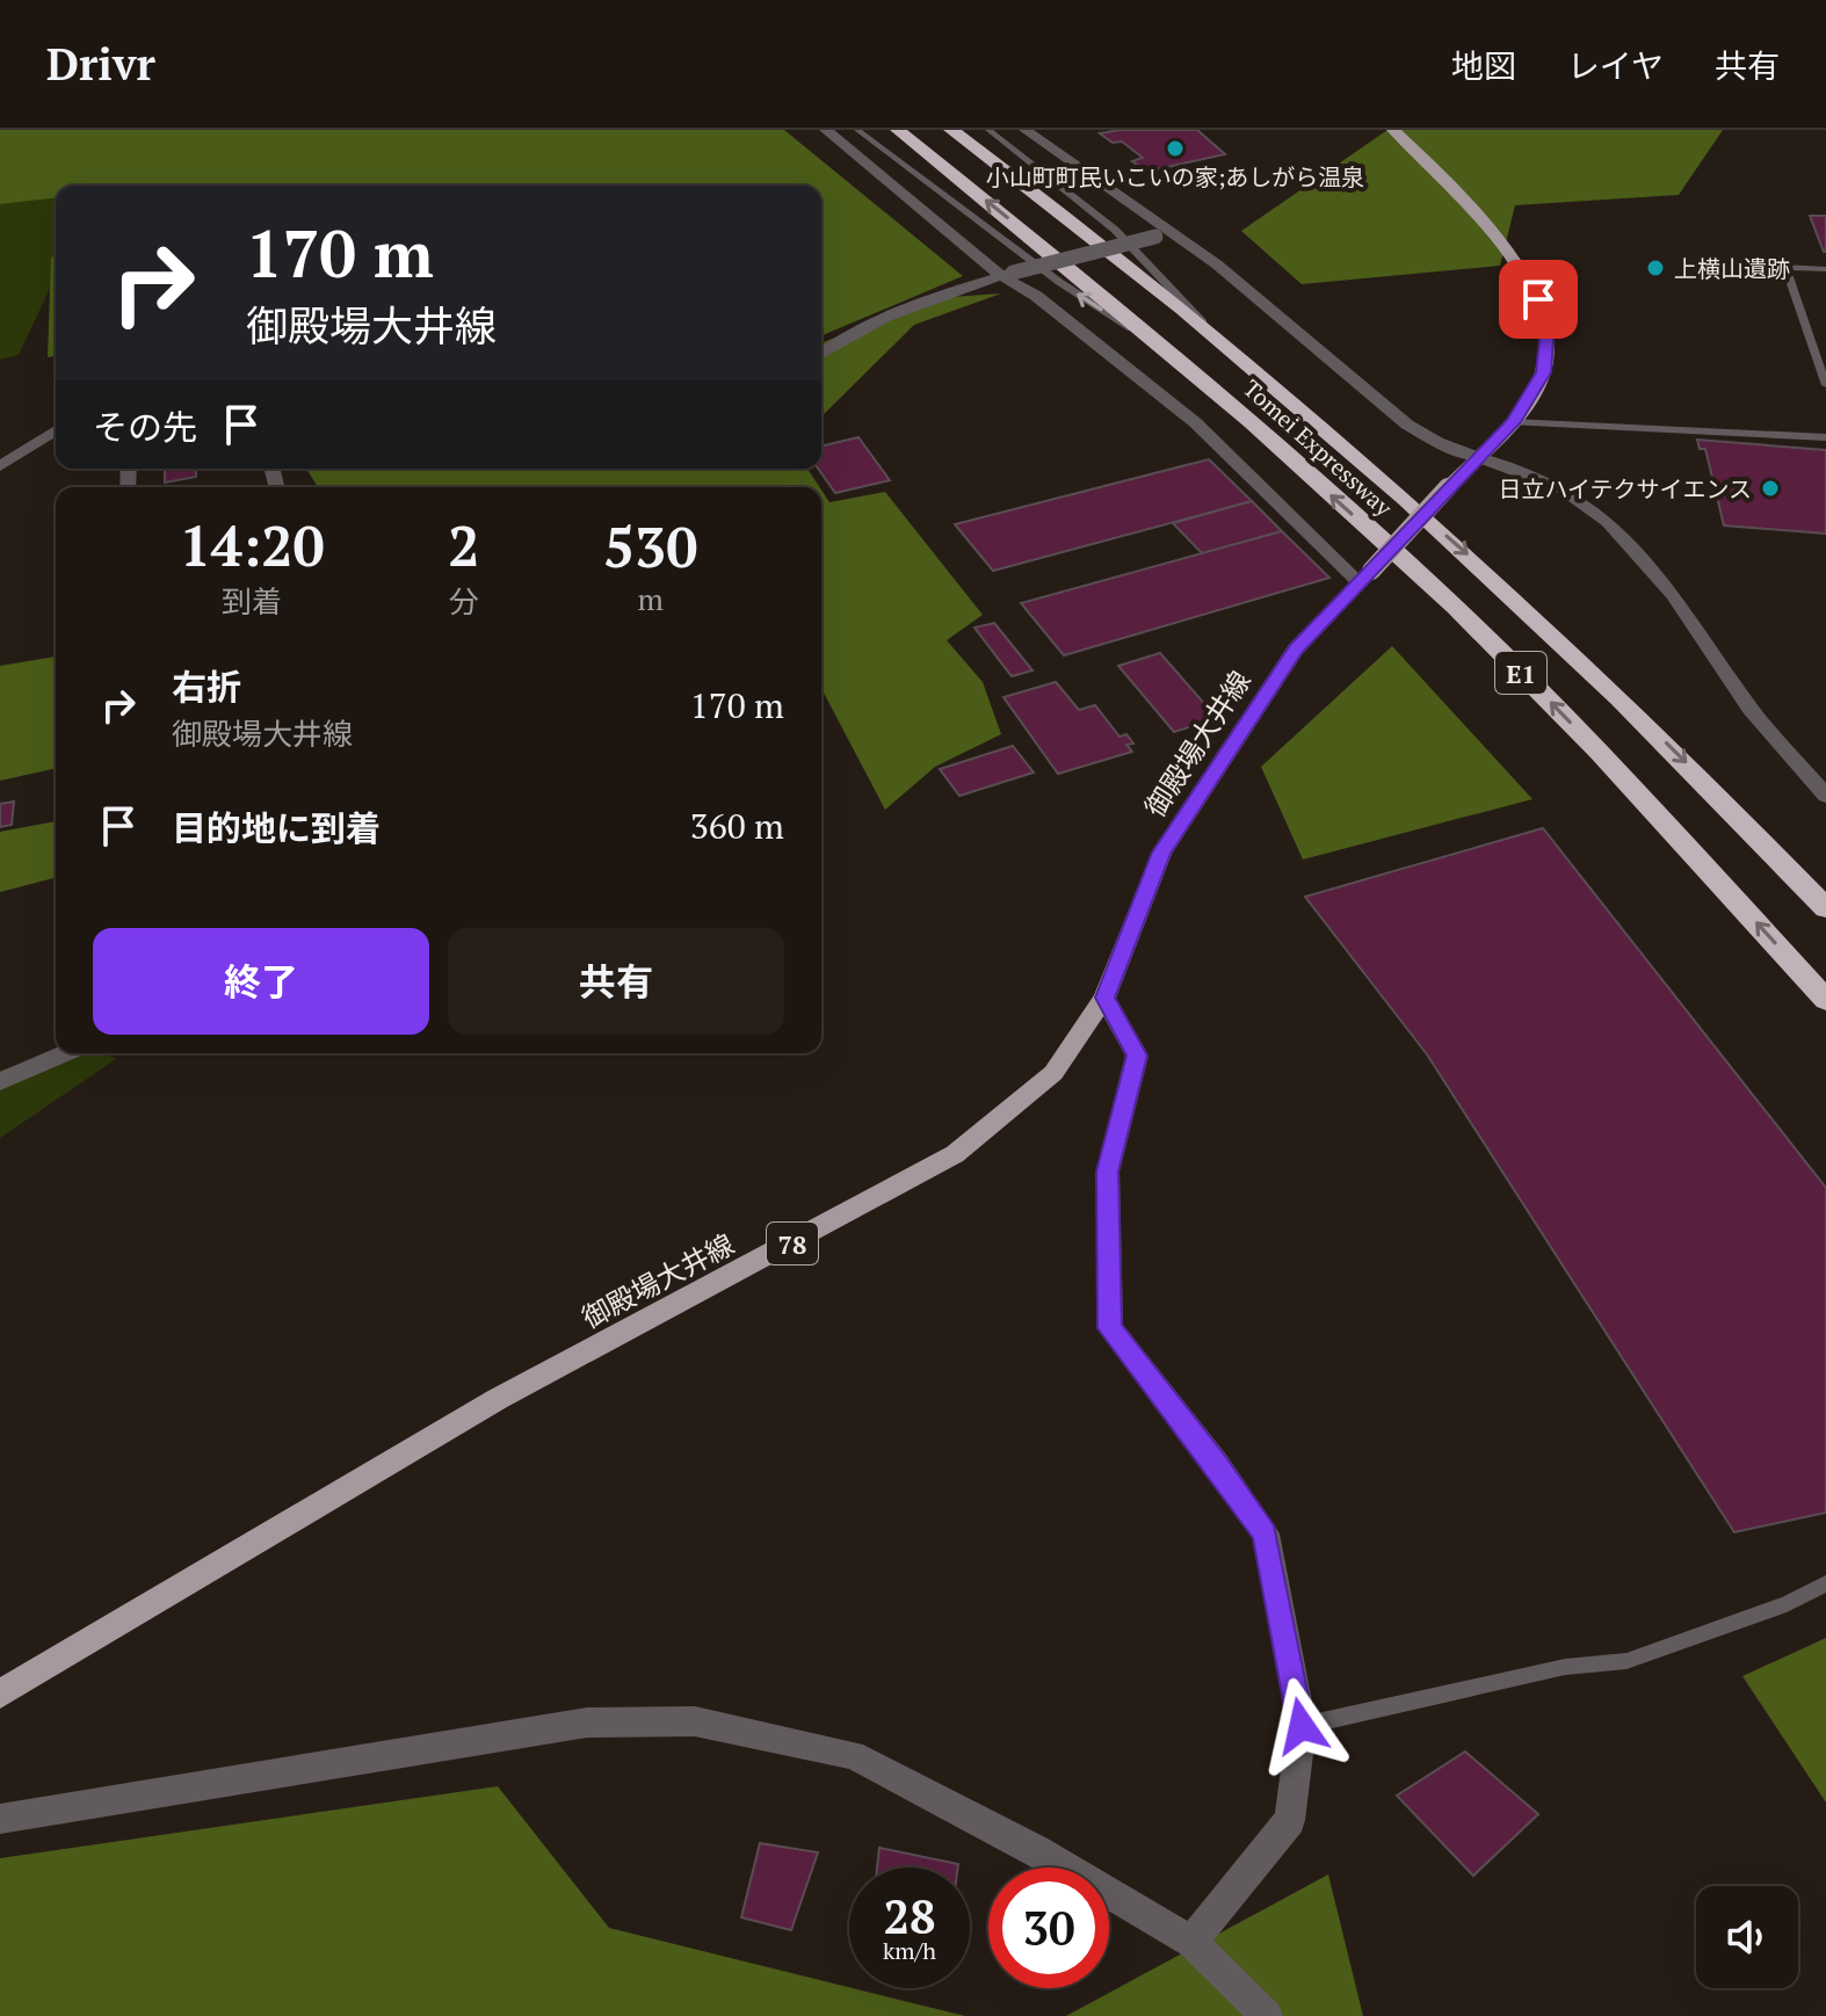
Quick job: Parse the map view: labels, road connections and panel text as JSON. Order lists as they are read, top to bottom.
{
  "streets": {
    "highway": ["Tomei Expressway", "E1"],
    "main road": ["御殿場大井線", "78"]
  },
  "places": ["小山町町民いこいの家;あしがら温泉", "上横山遺跡", "日立ハイテクサイエンス"],
  "page": {
    "header": "Drivr",
    "nav": ["地図", "レイヤ", "共有"],
    "turn": ["170 m", "御殿場大井線"],
    "then": "その先",
    "eta": [
      "14:20",
      "到着",
      "2",
      "分",
      "530",
      "m"
    ],
    "list": [
      {
        "name": "右折",
        "note": "御殿場大井線",
        "value": "170 m"
      },
      {
        "name": "目的地に到着",
        "value": "360 m"
      }
    ],
    "buttons": ["終了", "共有"],
    "speed": "28 km/h",
    "limit": "30"
  }
}
